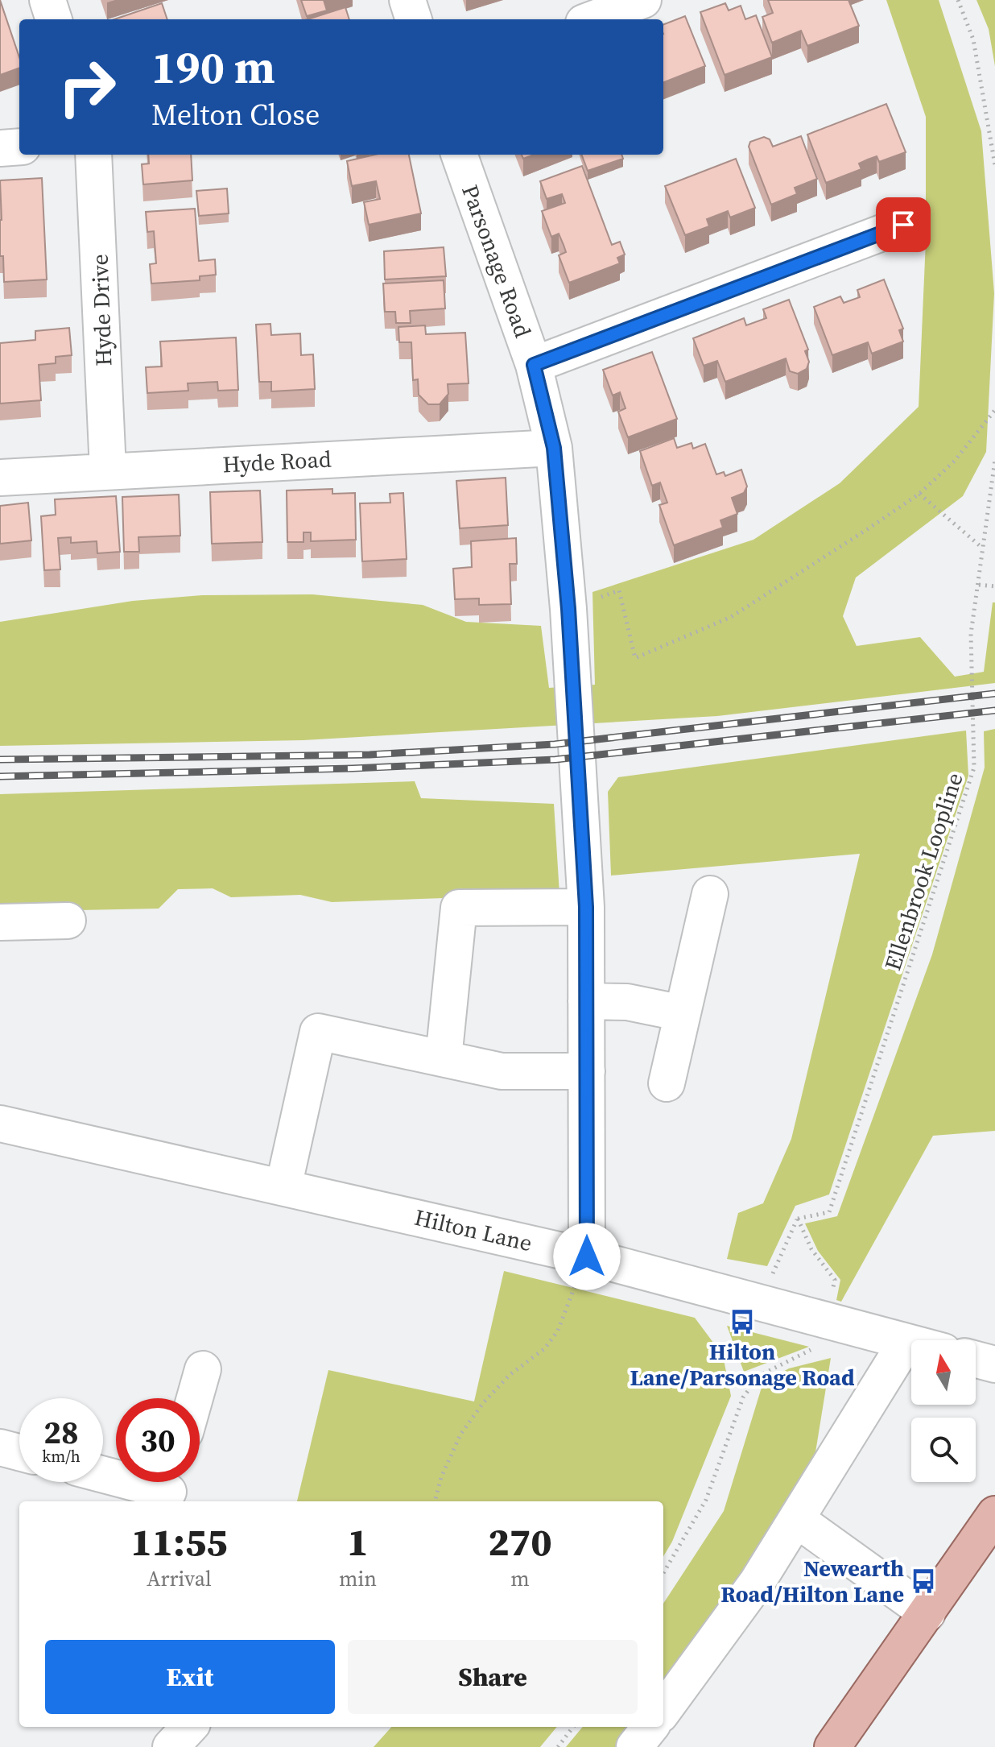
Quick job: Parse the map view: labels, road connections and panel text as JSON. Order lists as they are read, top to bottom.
{
  "streets": {
    "street": [
      "Parsonage Road",
      "Hyde Drive",
      "Hyde Road",
      "Hilton Lane"
    ],
    "path": ["Ellenbrook Loopline"]
  },
  "crossings": [
    ["Parsonage Road", "Hyde Road"],
    ["Parsonage Road", "Hilton Lane"],
    ["Hyde Drive", "Hyde Road"]
  ],
  "places": {
    "bus stop": ["Hilton Lane/Parsonage Road", "Newearth Road/Hilton Lane"]
  },
  "north": "top",
  "page": {
    "turn": ["190 m", "Melton Close"],
    "speed": "28 km/h",
    "limit": "30",
    "eta": [
      "11:55",
      "Arrival",
      "1",
      "min",
      "270",
      "m"
    ],
    "buttons": ["Exit", "Share"]
  }
}
